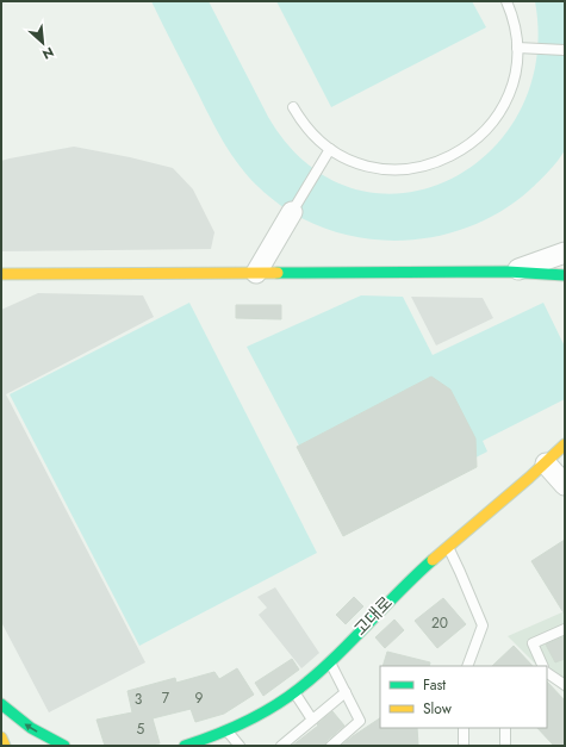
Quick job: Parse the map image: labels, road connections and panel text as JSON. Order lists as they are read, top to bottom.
{
  "streets": {
    "street": ["고대로"]
  },
  "house_numbers": [
    "20",
    "7",
    "9",
    "3",
    "5"
  ],
  "legend": ["Fast", "Slow"],
  "north": "bottom right"
}
